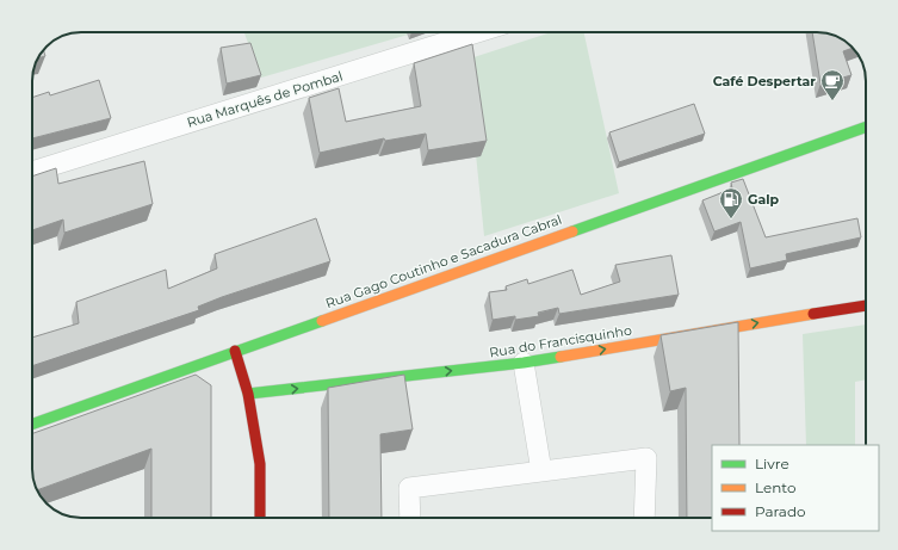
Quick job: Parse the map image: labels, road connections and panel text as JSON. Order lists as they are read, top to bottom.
{
  "streets": {
    "street": ["Rua Marquês de Pombal", "Rua Gago Coutinho e Sacadura Cabral", "Rua do Francisquinho"]
  },
  "one_way": ["Rua do Francisquinho"],
  "places": {
    "cafe": ["Café Despertar"],
    "fuel station": ["Galp"]
  },
  "legend": ["Livre", "Lento", "Parado"]
}
